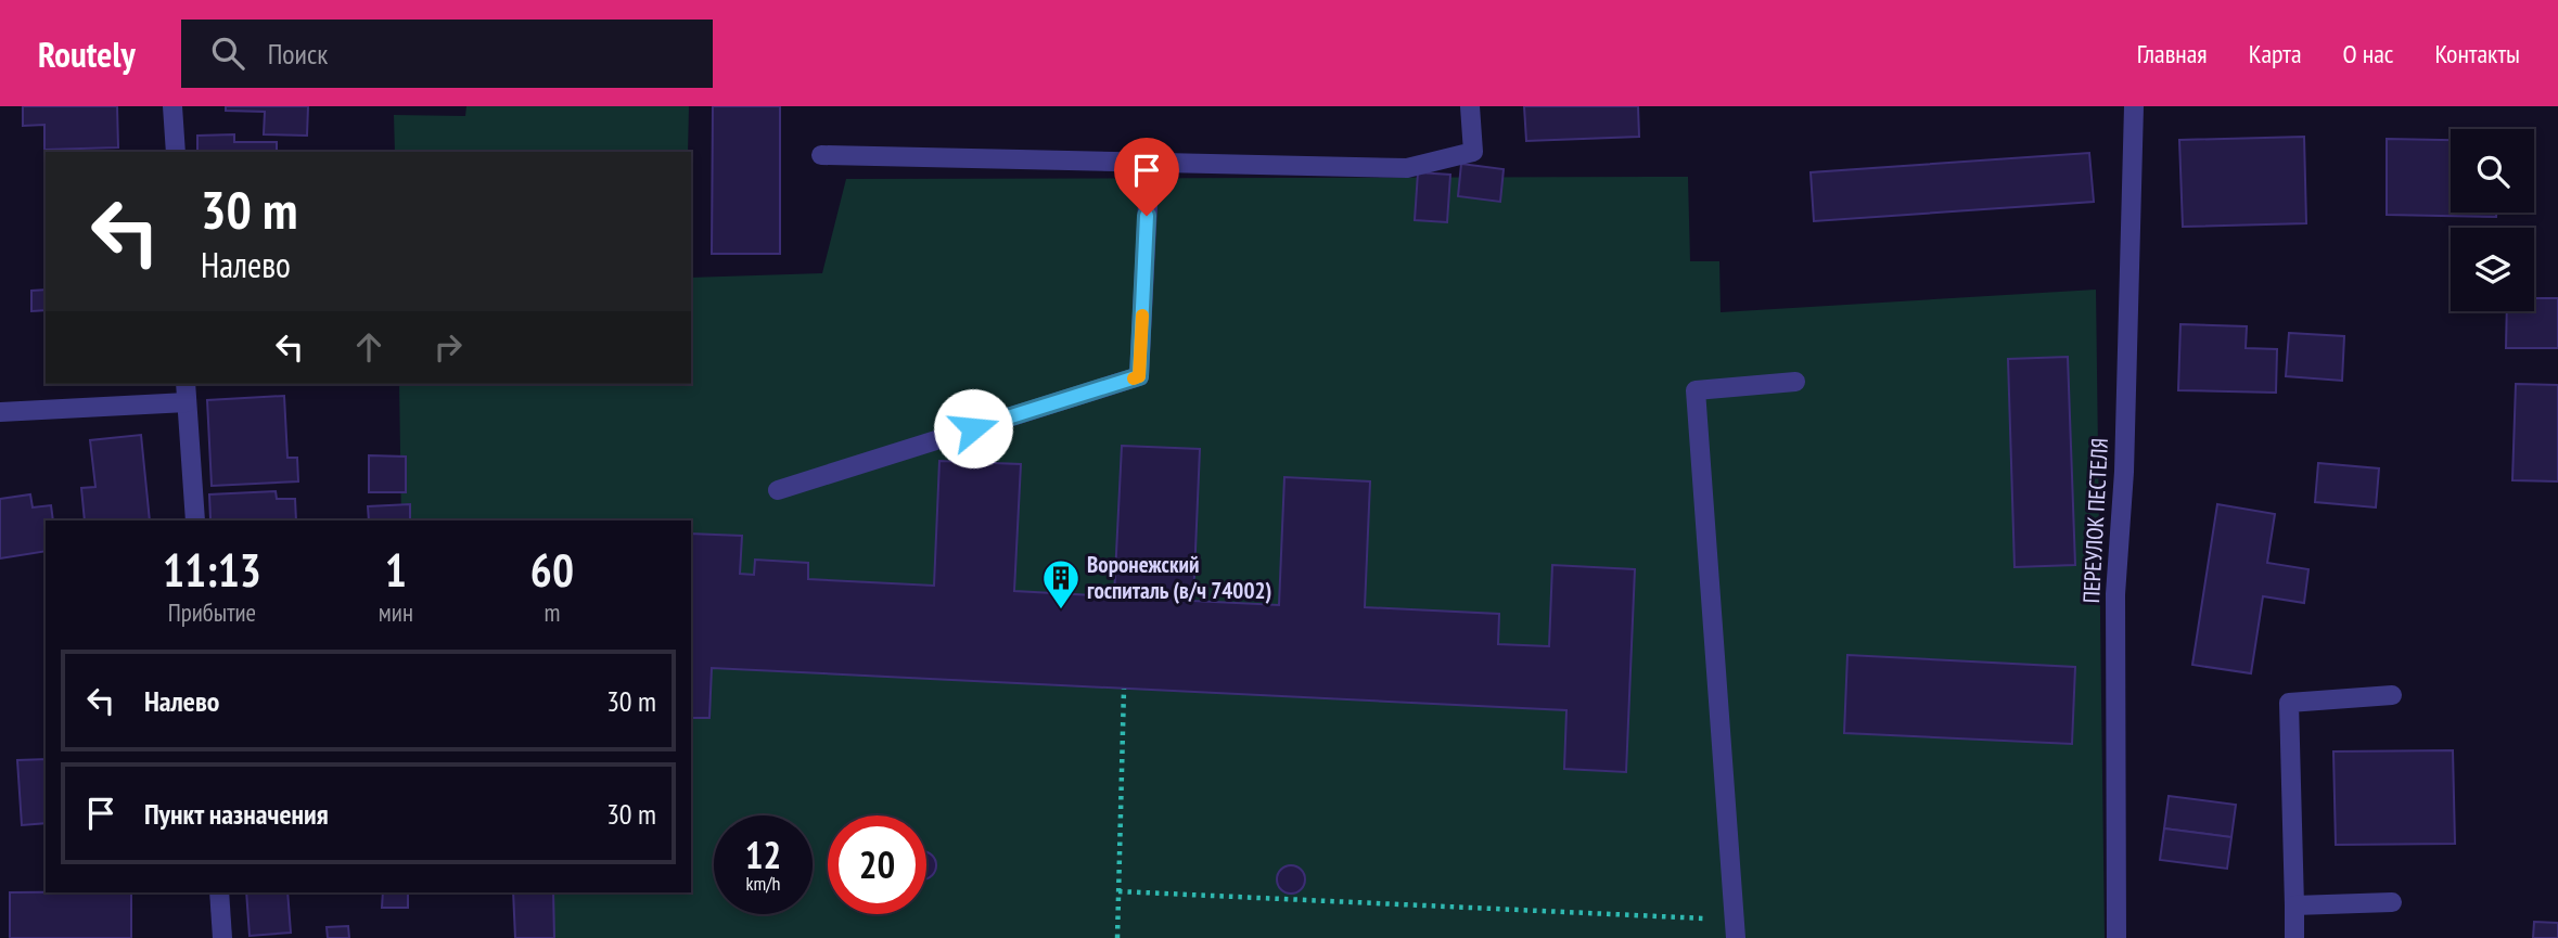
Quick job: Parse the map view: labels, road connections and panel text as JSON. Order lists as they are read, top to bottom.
{
  "streets": {
    "street": ["ПЕРЕУЛОК ПЕСТЕЛЯ"]
  },
  "places": {
    "building": ["Воронежский госпиталь (в/ч 74002)"]
  },
  "page": {
    "header": "Routely",
    "search": "Поиск",
    "nav": [
      "Главная",
      "Карта",
      "О нас",
      "Контакты"
    ],
    "turn": ["30 m", "Налево"],
    "eta": [
      "11:13",
      "Прибытие",
      "1",
      "мин",
      "60",
      "m"
    ],
    "list": [
      {
        "name": "Налево",
        "value": "30 m"
      },
      {
        "name": "Пункт назначения",
        "value": "30 m"
      }
    ],
    "speed": "12 km/h",
    "limit": "20"
  }
}
